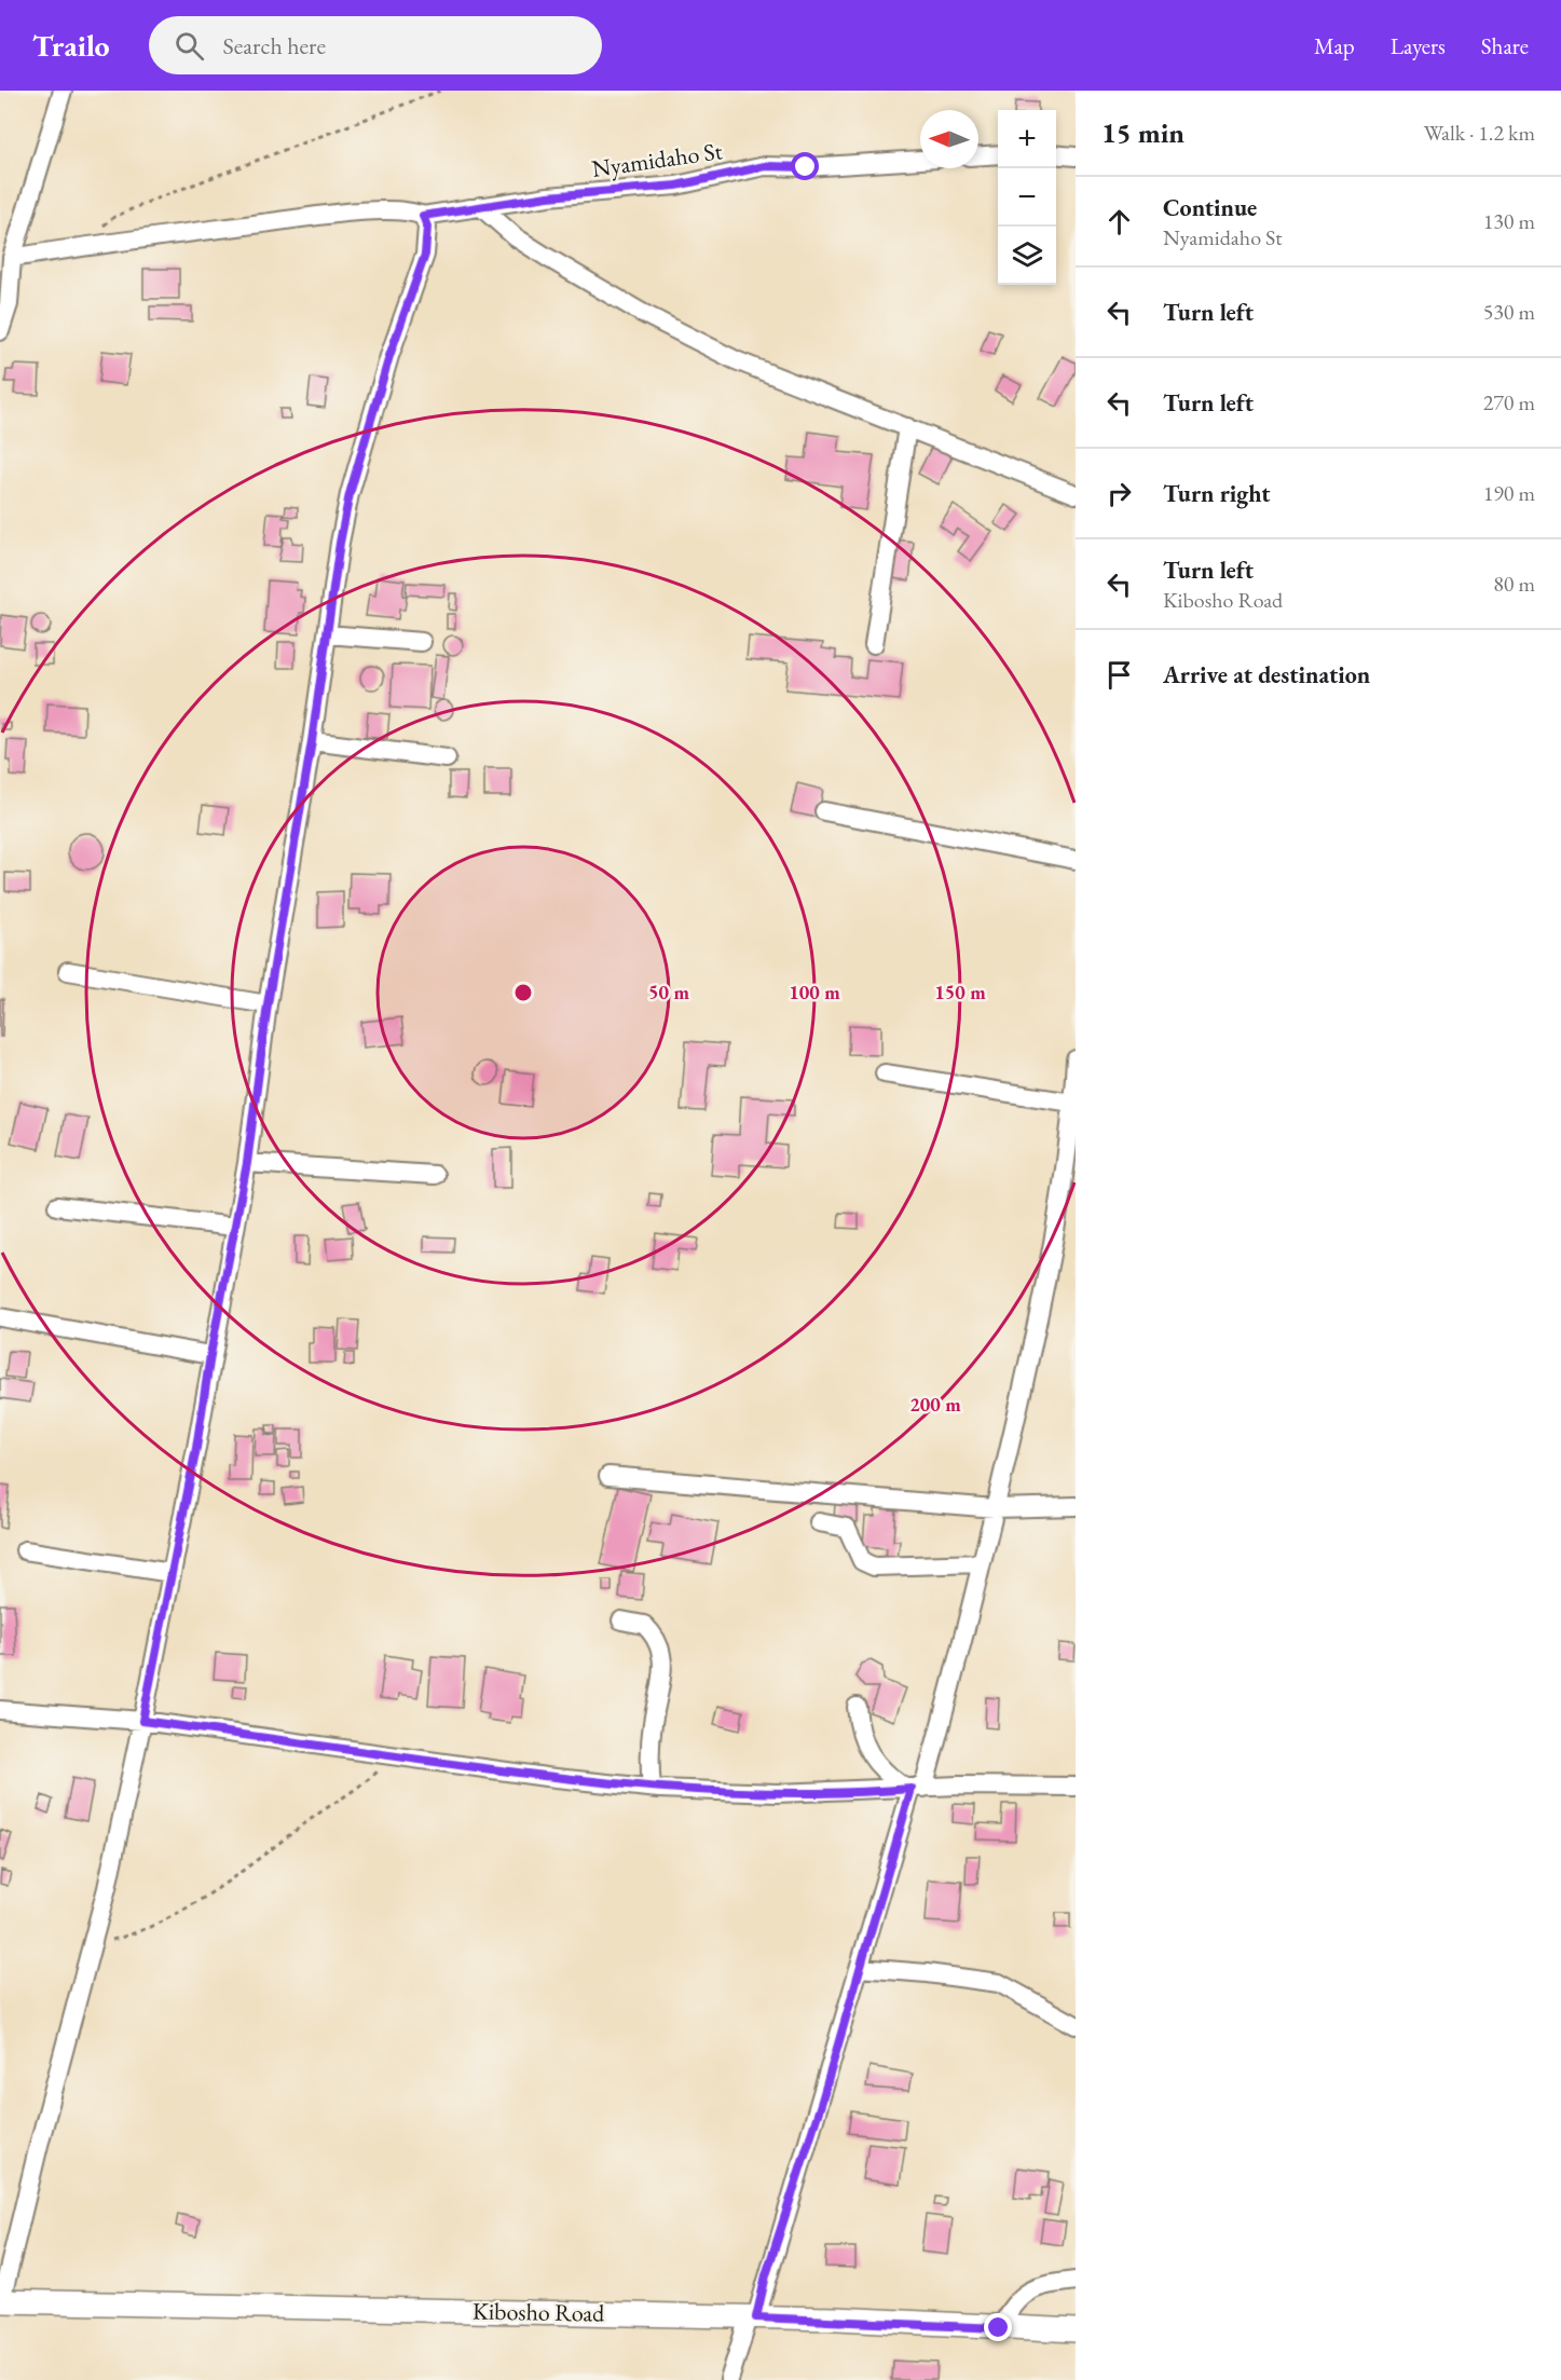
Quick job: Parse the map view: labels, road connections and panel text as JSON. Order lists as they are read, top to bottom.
{
  "streets": {
    "street": ["Nyamidaho St", "Kibosho Road"]
  },
  "north": "left",
  "page": {
    "header": "Trailo",
    "search": "Search here",
    "nav": ["Map", "Layers", "Share"],
    "heading": ["15 min", "Walk · 1.2 km"],
    "map_buttons": ["+", "−"],
    "list": [
      ["Continue", "Nyamidaho St", "130 m"],
      ["Turn left", "530 m"],
      ["Turn left", "270 m"],
      ["Turn right", "190 m"],
      ["Turn left", "Kibosho Road", "80 m"],
      "Arrive at destination"
    ]
  },
  "rings": [
    "50 m",
    "100 m",
    "150 m",
    "200 m"
  ]
}
